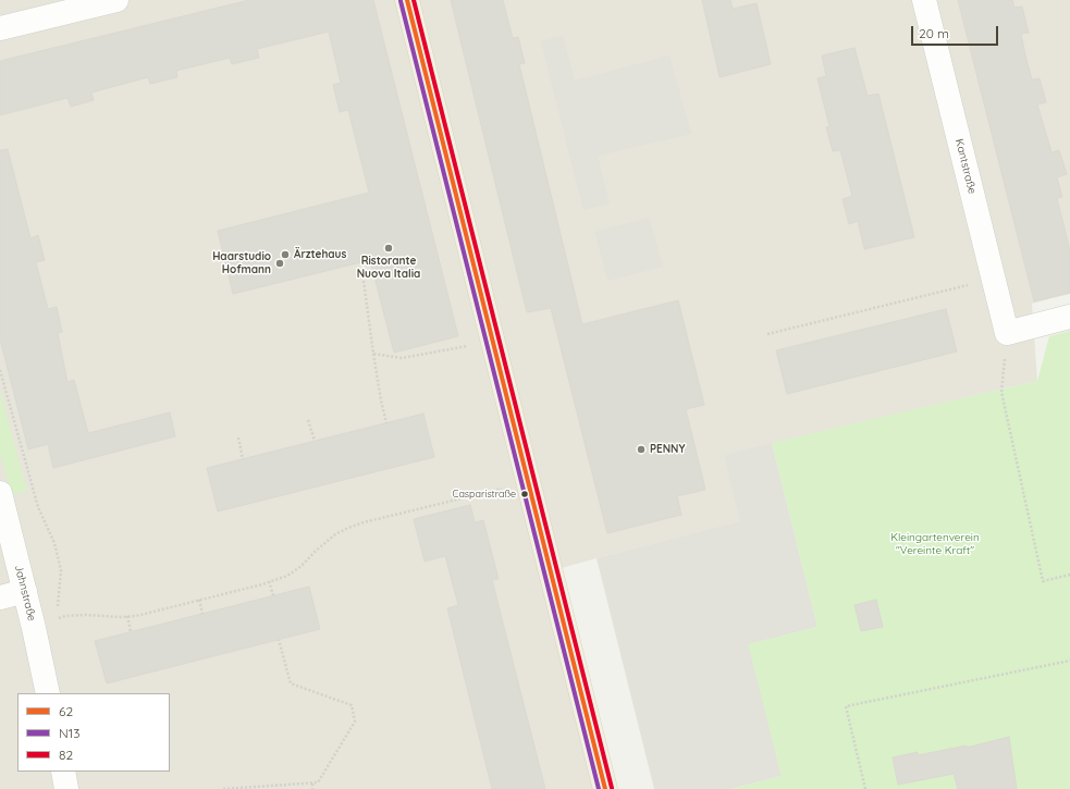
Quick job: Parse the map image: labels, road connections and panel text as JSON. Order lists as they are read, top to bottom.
{
  "streets": {
    "street": ["Kantstraße", "Jahnstraße"]
  },
  "parks": ["Kleingartenverein \"Vereinte Kraft\""],
  "places": [
    "Ristorante Nuova Italia",
    "Ärztehaus",
    "Haarstudio Hofmann",
    "PENNY",
    "Casparistraße"
  ],
  "lines": ["transit line 62", "transit line 82", "transit line N13"],
  "legend": ["62", "N13", "82"],
  "scale_bar": "20 m"
}
